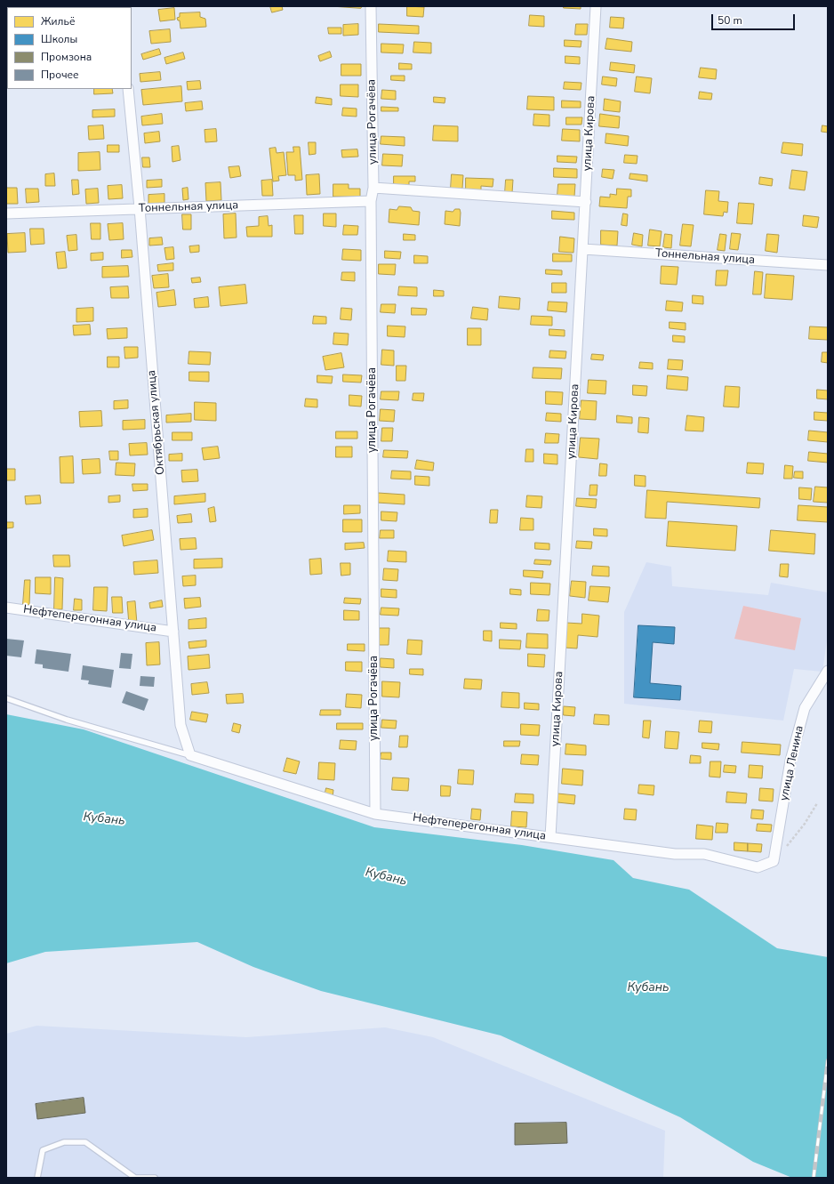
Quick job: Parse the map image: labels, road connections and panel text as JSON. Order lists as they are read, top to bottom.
{
  "streets": {
    "street": [
      "улица Рогачёва",
      "улица Кирова",
      "Тоннельная улица",
      "Октябрьская улица",
      "Нефтеперегонная улица",
      "улица Ленина"
    ]
  },
  "crossings": [
    ["улица Рогачёва", "Тоннельная улица"],
    ["улица Рогачёва", "Нефтеперегонная улица"],
    ["улица Кирова", "Тоннельная улица"],
    ["улица Кирова", "Нефтеперегонная улица"],
    ["Тоннельная улица", "Октябрьская улица"],
    ["Октябрьская улица", "Нефтеперегонная улица"],
    ["Нефтеперегонная улица", "улица Ленина"]
  ],
  "water": ["Кубань"],
  "legend": [
    "Жильё",
    "Школы",
    "Промзона",
    "Прочее"
  ],
  "scale_bar": "50 m"
}
